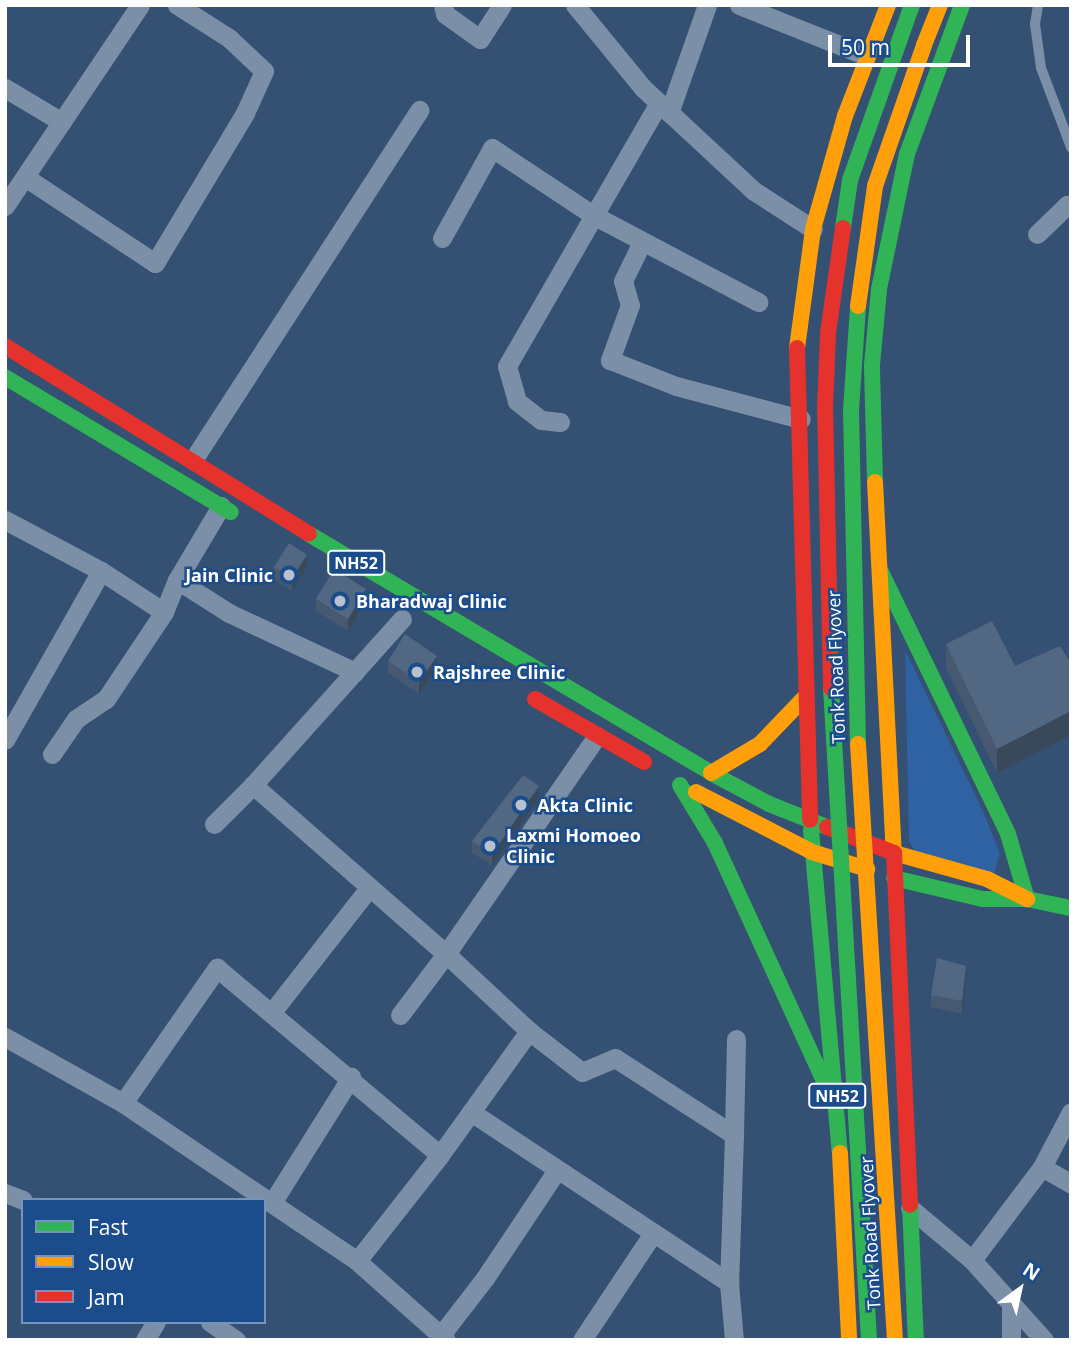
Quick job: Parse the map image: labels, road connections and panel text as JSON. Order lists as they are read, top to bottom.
{
  "streets": {
    "main road": ["NH52", "Tonk Road Flyover"]
  },
  "places": [
    "Jain Clinic",
    "Bharadwaj Clinic",
    "Rajshree Clinic",
    "Akta Clinic",
    "Laxmi Homoeo Clinic"
  ],
  "legend": ["Fast", "Slow", "Jam"],
  "scale_bar": "50 m",
  "north": "top right"
}
